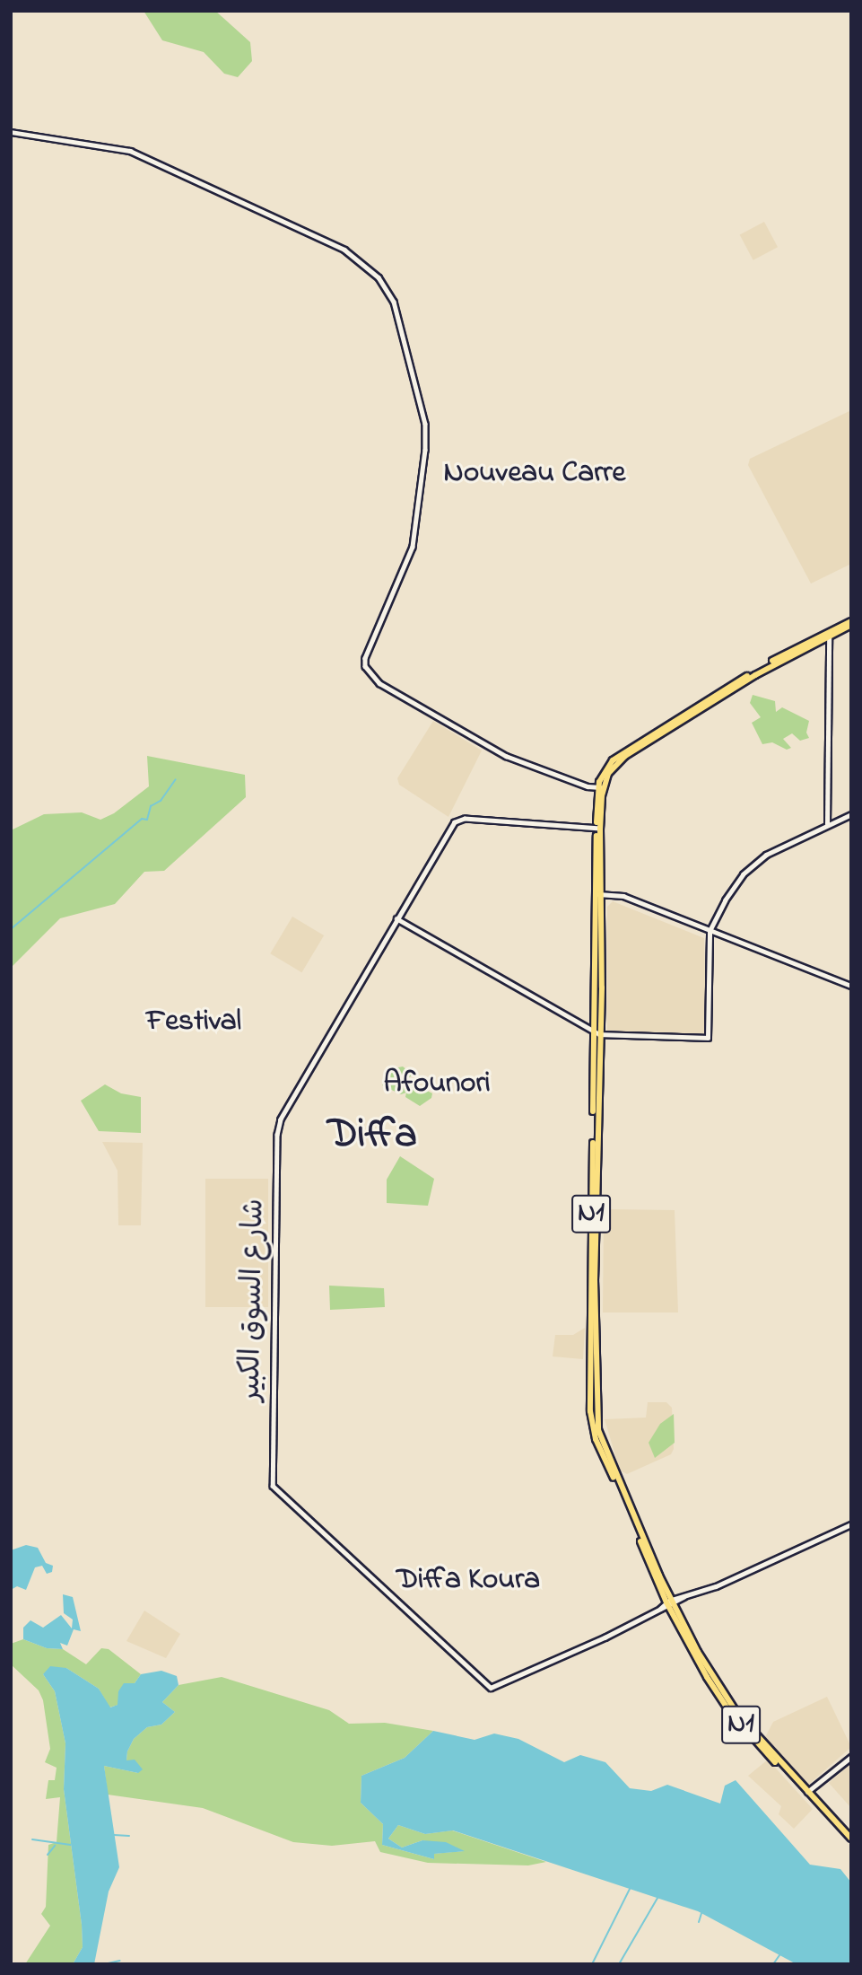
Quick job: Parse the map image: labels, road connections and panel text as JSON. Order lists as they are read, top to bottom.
{
  "streets": {
    "highway": ["N1"],
    "street": ["شارع السوق الكبير"]
  },
  "crossings": [
    ["N1", "شارع السوق الكبير"]
  ],
  "districts": [
    "Nouveau Carre",
    "Festival",
    "Afounori",
    "Diffa",
    "Diffa Koura"
  ]
}
